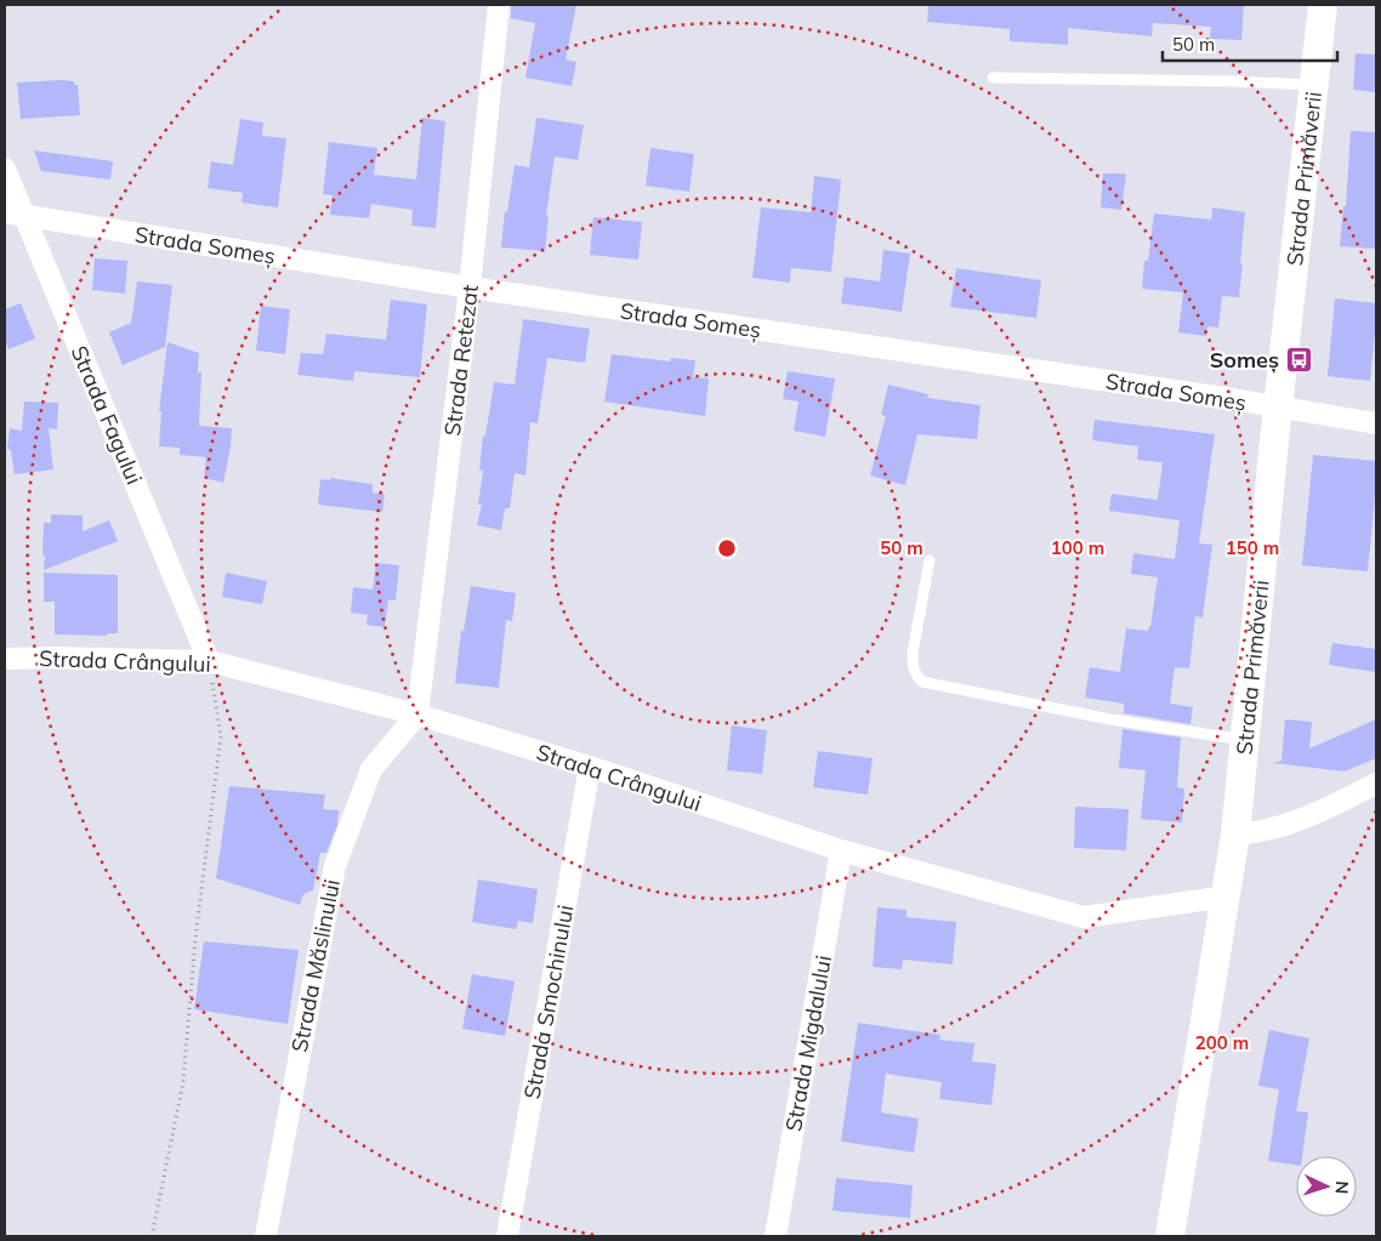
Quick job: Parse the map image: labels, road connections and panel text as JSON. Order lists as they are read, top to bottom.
{
  "streets": {
    "street": [
      "Strada Primăverii",
      "Strada Someș",
      "Strada Retezat",
      "Strada Fagului",
      "Strada Crângului",
      "Strada Măslinului",
      "Strada Smochinului",
      "Strada Migdalului"
    ]
  },
  "crossings": [
    ["Strada Primăverii", "Strada Someș"],
    ["Strada Primăverii", "Strada Crângului"],
    ["Strada Someș", "Strada Retezat"],
    ["Strada Someș", "Strada Fagului"],
    ["Strada Retezat", "Strada Crângului"],
    ["Strada Retezat", "Strada Măslinului"],
    ["Strada Fagului", "Strada Crângului"],
    ["Strada Crângului", "Strada Măslinului"],
    ["Strada Crângului", "Strada Smochinului"],
    ["Strada Crângului", "Strada Migdalului"]
  ],
  "places": {
    "bus stop": ["Someș"]
  },
  "scale_bar": "50 m",
  "north": "right",
  "rings": [
    "50 m",
    "100 m",
    "150 m",
    "200 m"
  ]
}
